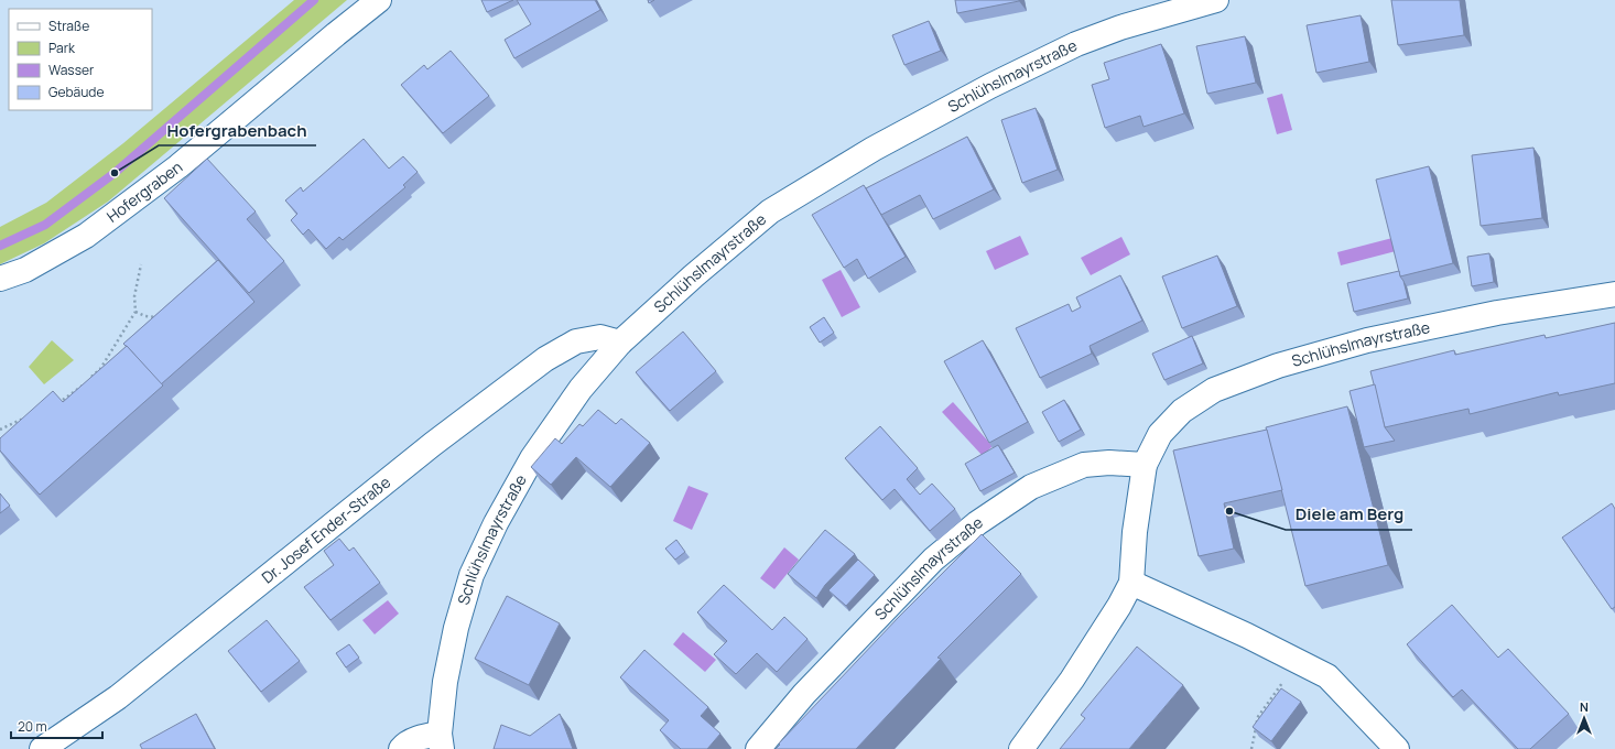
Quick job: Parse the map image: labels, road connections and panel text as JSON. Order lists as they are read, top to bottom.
{
  "streets": {
    "street": ["Schlühslmayrstraße", "Hofergraben", "Dr. Josef Ender-Straße"]
  },
  "crossings": [
    ["Schlühslmayrstraße", "Dr. Josef Ender-Straße"]
  ],
  "places": ["Hofergrabenbach", "Diele am Berg"],
  "legend": [
    "Straße",
    "Park",
    "Wasser",
    "Gebäude"
  ],
  "scale_bar": "20 m",
  "north": "top"
}
